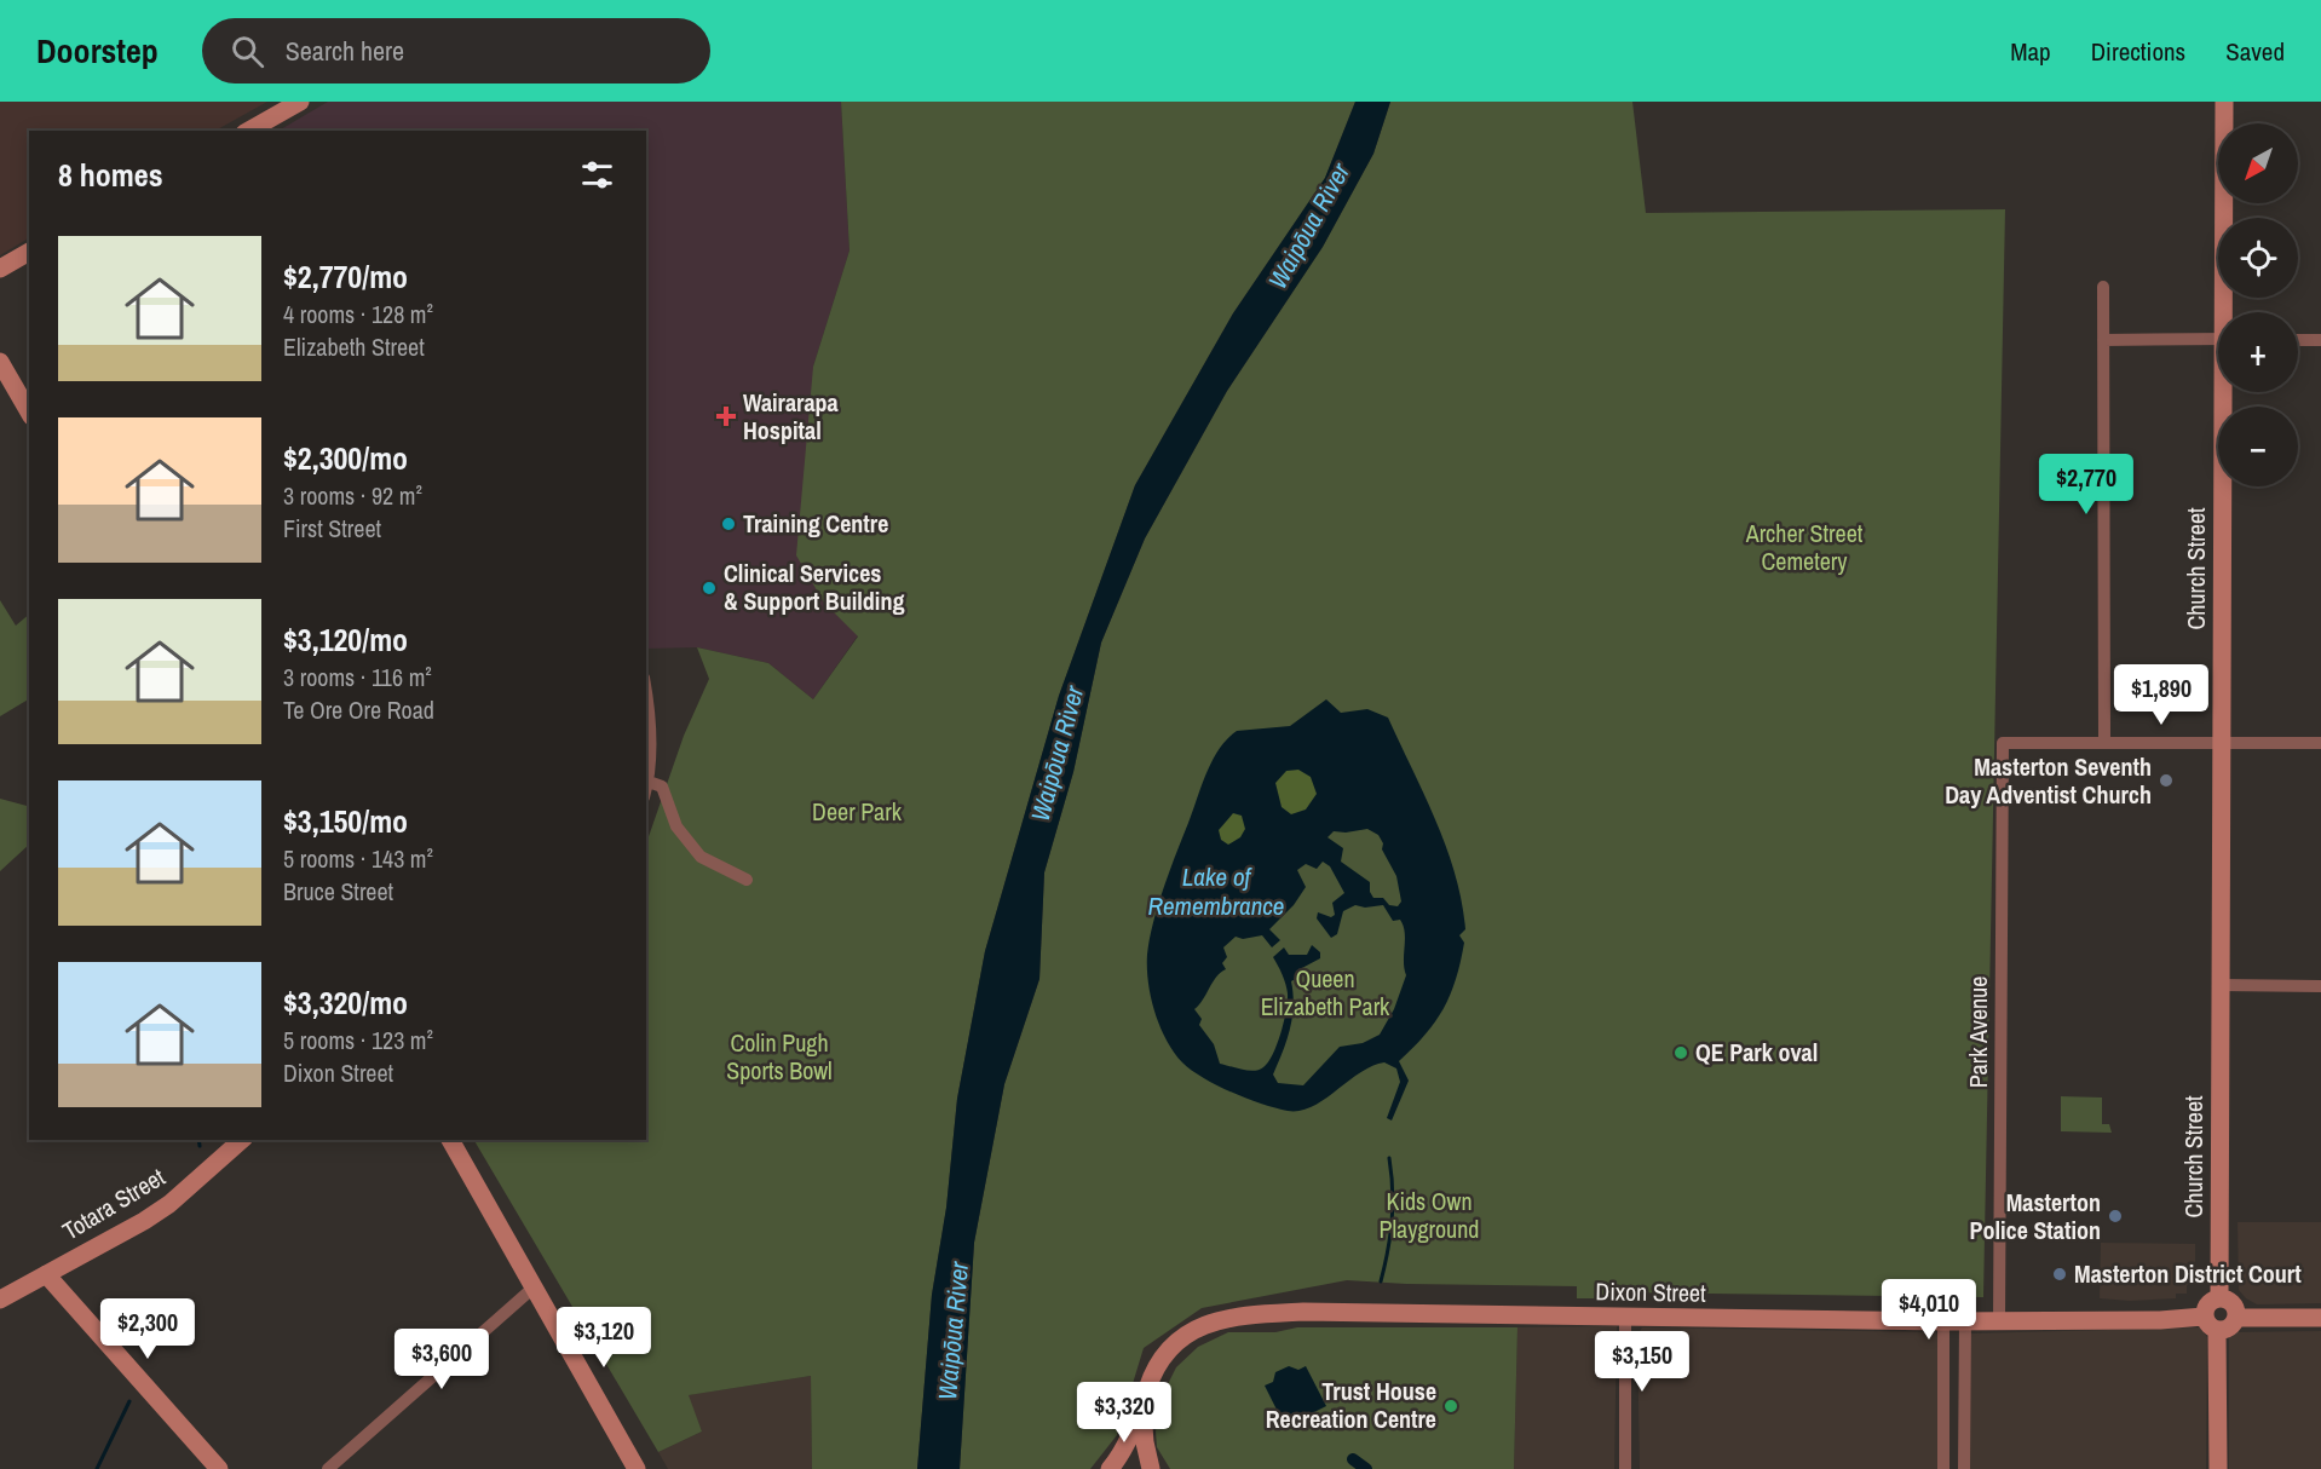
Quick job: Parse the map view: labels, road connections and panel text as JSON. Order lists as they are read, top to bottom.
{
  "streets": {
    "street": [
      "Church Street",
      "Park Avenue",
      "Totara Street",
      "Dixon Street"
    ]
  },
  "crossings": [
    ["Church Street", "Dixon Street"],
    ["Park Avenue", "Dixon Street"]
  ],
  "water": ["Waipōua River", "Lake of Remembrance"],
  "parks": [
    "Archer Street Cemetery",
    "Deer Park",
    "Queen Elizabeth Park",
    "Colin Pugh Sports Bowl",
    "Kids Own Playground"
  ],
  "places": {
    "health": ["Wairarapa Hospital"],
    "other": [
      "Training Centre",
      "Clinical Services & Support Building",
      "Masterton Seventh Day Adventist Church",
      "QE Park oval",
      "Masterton Police Station",
      "Masterton District Court",
      "Trust House Recreation Centre"
    ]
  },
  "north": "bottom left",
  "page": {
    "header": "Doorstep",
    "search": "Search here",
    "nav": ["Map", "Directions", "Saved"],
    "map_buttons": ["+", "−"],
    "heading": "8 homes",
    "list": [
      {
        "name": "$2,770/mo",
        "note": "4 rooms · 128 m² · Elizabeth Street"
      },
      {
        "name": "$2,300/mo",
        "note": "3 rooms · 92 m² · First Street"
      },
      {
        "name": "$3,120/mo",
        "note": "3 rooms · 116 m² · Te Ore Ore Road"
      },
      {
        "name": "$3,150/mo",
        "note": "5 rooms · 143 m² · Bruce Street"
      },
      {
        "name": "$3,320/mo",
        "note": "5 rooms · 123 m² · Dixon Street"
      }
    ],
    "price": [
      "$2,770",
      "$1,890",
      "$4,010",
      "$2,300",
      "$3,120",
      "$3,600",
      "$3,150",
      "$3,320"
    ]
  }
}
